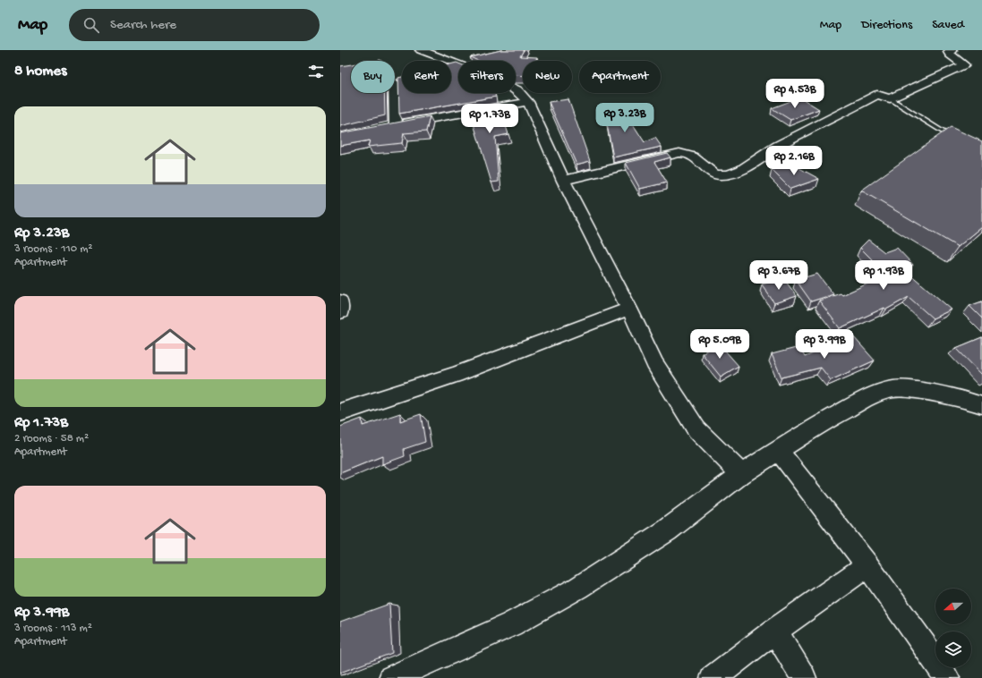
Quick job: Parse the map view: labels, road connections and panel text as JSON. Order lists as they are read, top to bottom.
{
  "north": "left",
  "page": {
    "header": "Map",
    "search": "Search here",
    "nav": ["Map", "Directions", "Saved"],
    "heading": "8 homes",
    "chip": [
      "Buy",
      "Rent",
      "Filters",
      "New",
      "Apartment"
    ],
    "price": [
      "Rp 4.53B",
      "Rp 3.23B",
      "Rp 1.73B",
      "Rp 2.16B",
      "Rp 3.67B",
      "Rp 1.93B",
      "Rp 5.09B",
      "Rp 3.99B"
    ],
    "list": [
      {
        "name": "Rp 3.23B",
        "note": "3 rooms · 110 m² · Apartment"
      },
      {
        "name": "Rp 1.73B",
        "note": "2 rooms · 58 m² · Apartment"
      },
      {
        "name": "Rp 3.99B",
        "note": "3 rooms · 113 m² · Apartment"
      }
    ]
  }
}
